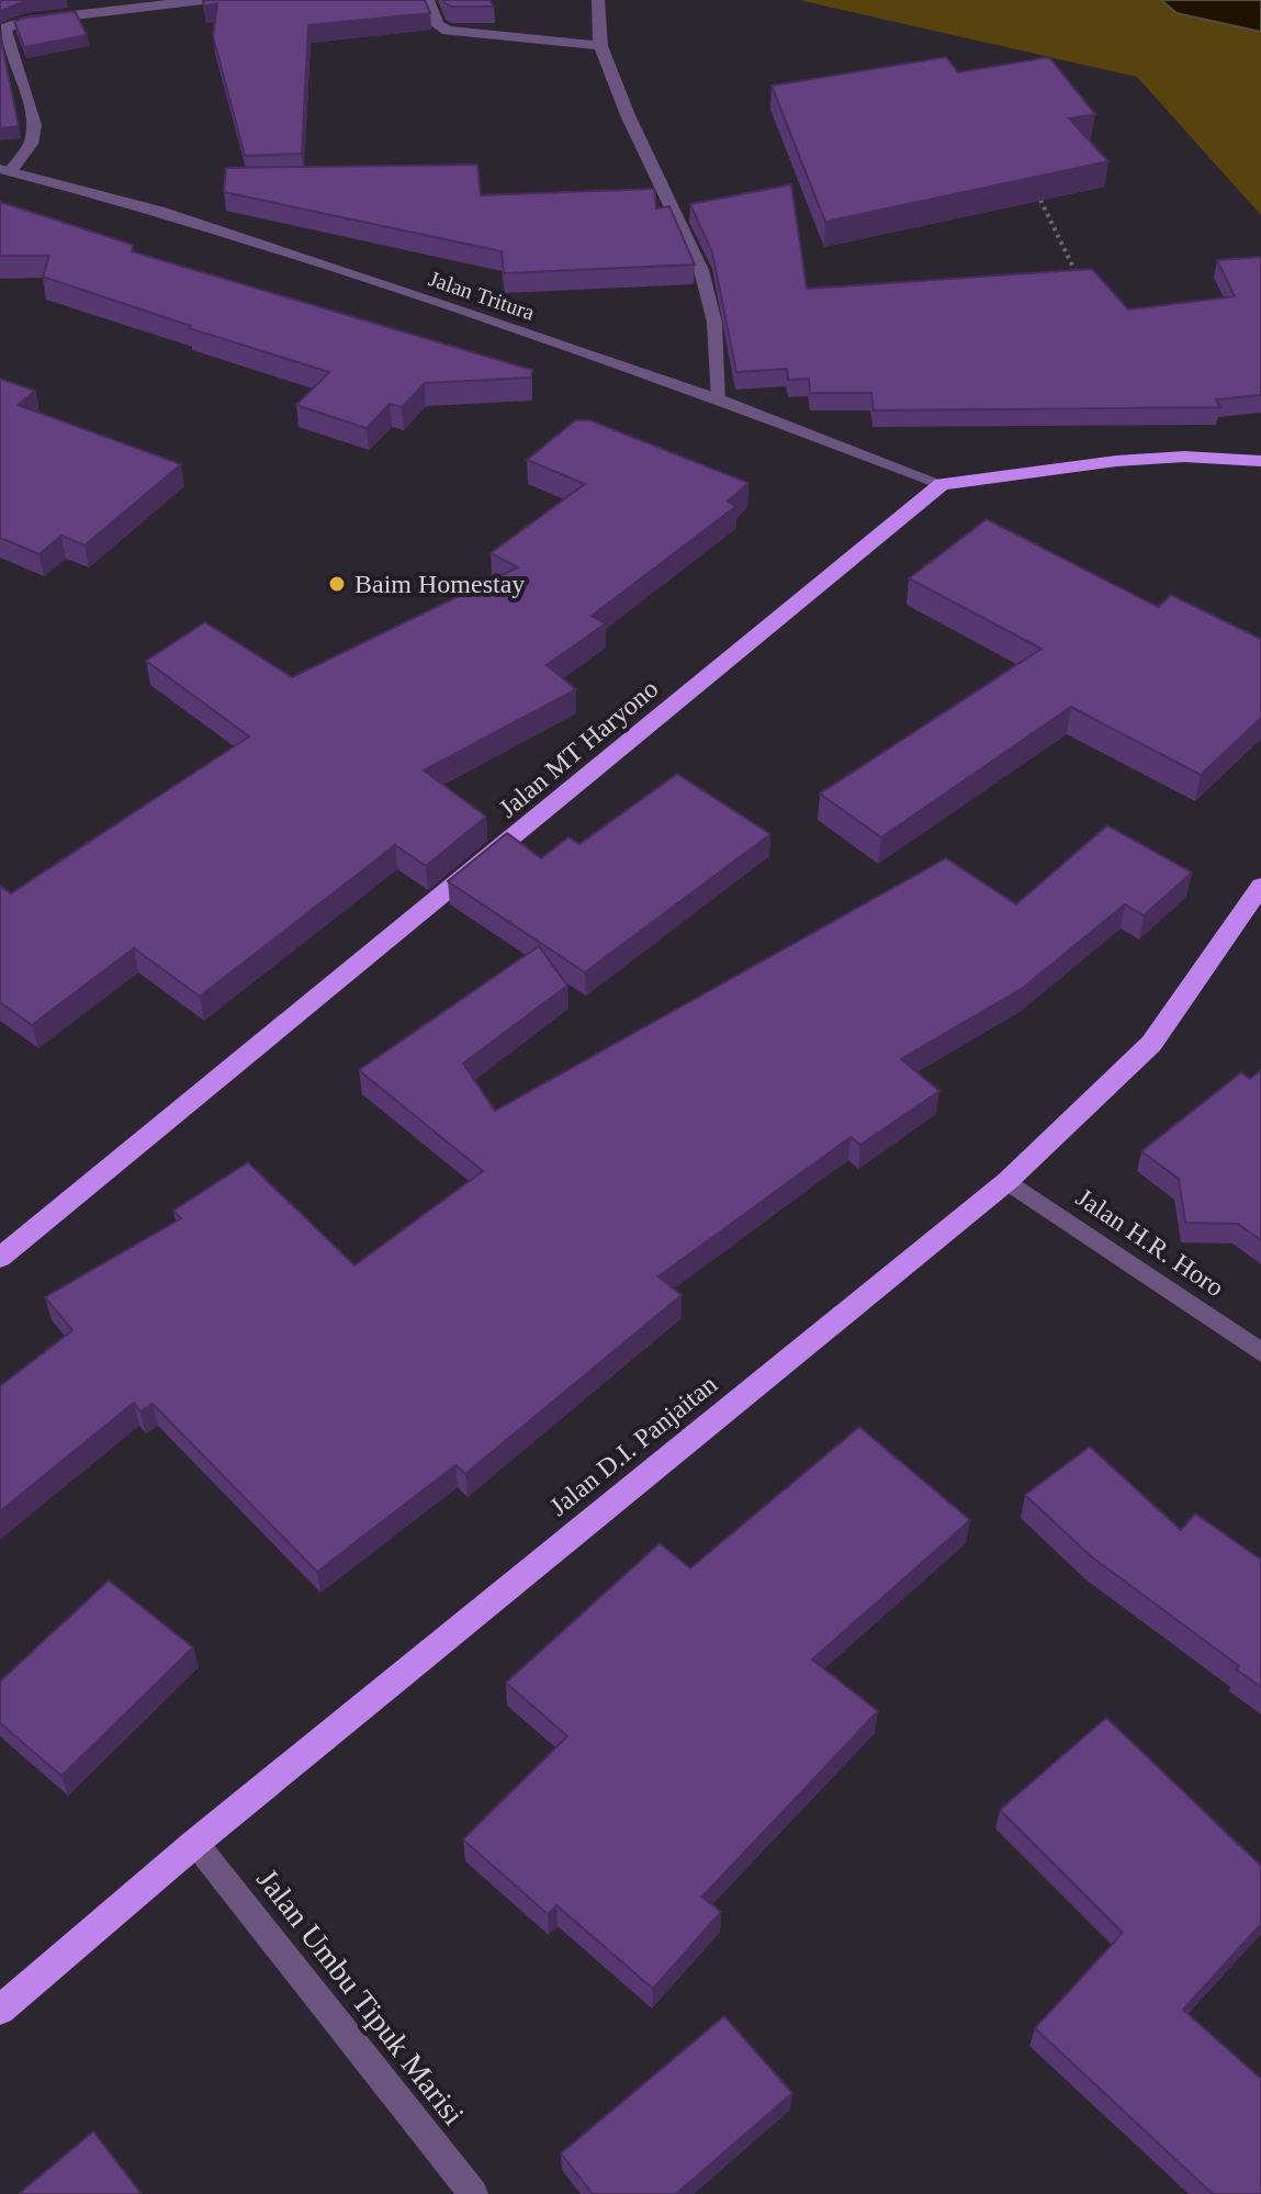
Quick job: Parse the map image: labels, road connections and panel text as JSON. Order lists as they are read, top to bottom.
{
  "streets": {
    "highway": ["Jalan MT Haryono", "Jalan D.I. Panjaitan"],
    "street": ["Jalan Tritura", "Jalan H.R. Horo", "Jalan Umbu Tipuk Marisi"]
  },
  "crossings": [
    ["Jalan Tritura", "Jalan MT Haryono"],
    ["Jalan H.R. Horo", "Jalan D.I. Panjaitan"],
    ["Jalan D.I. Panjaitan", "Jalan Umbu Tipuk Marisi"]
  ],
  "places": ["Baim Homestay"]
}
